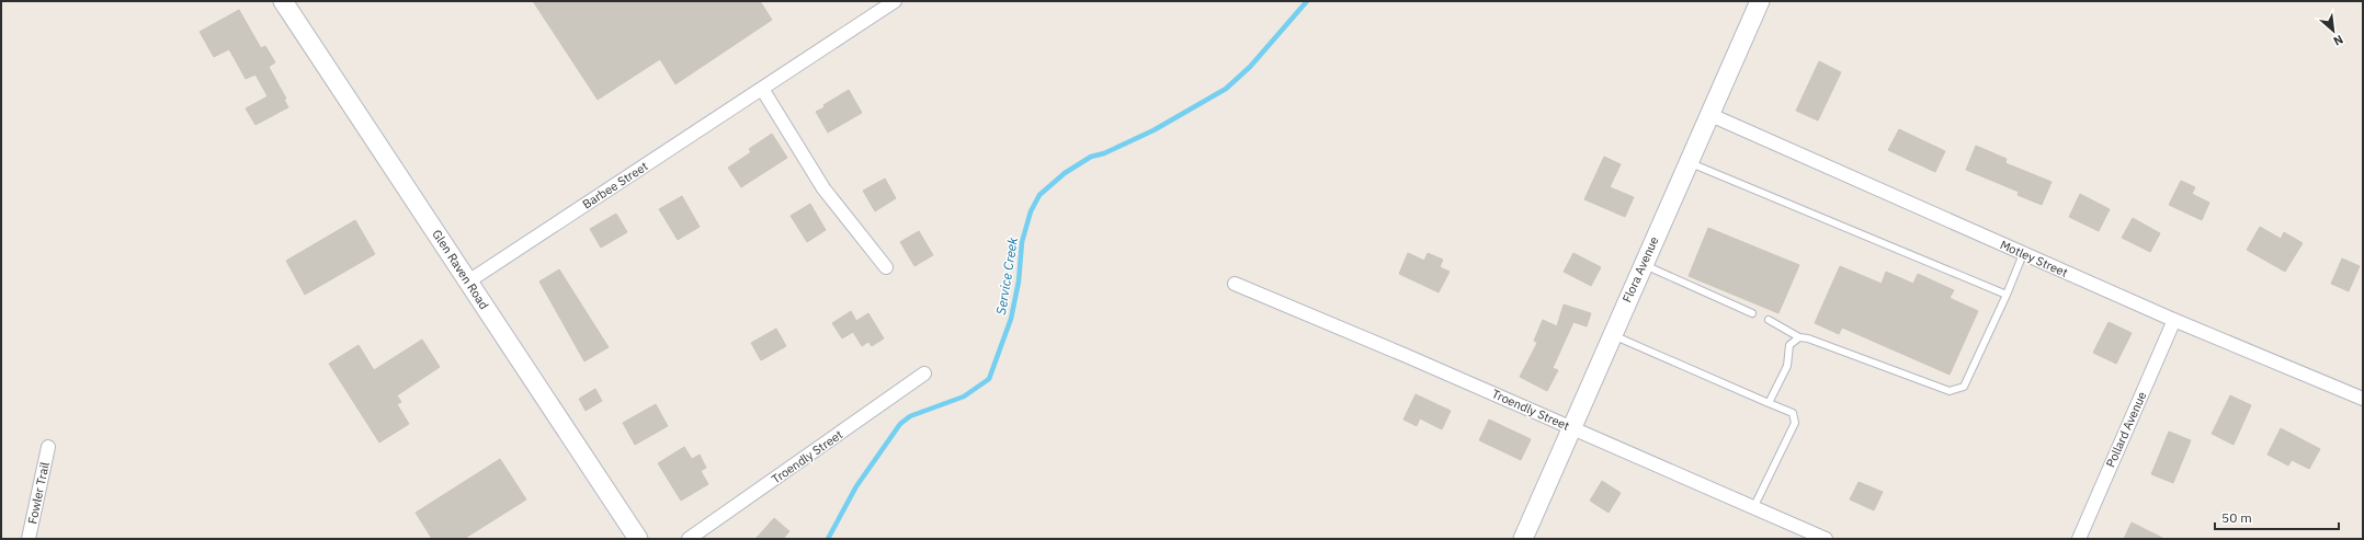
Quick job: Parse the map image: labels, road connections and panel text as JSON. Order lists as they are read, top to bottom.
{
  "streets": {
    "street": [
      "Barbee Street",
      "Motley Street",
      "Glen Raven Road",
      "Flora Avenue",
      "Troendly Street",
      "Pollard Avenue",
      "Fowler Trail"
    ]
  },
  "crossings": [
    ["Barbee Street", "Glen Raven Road"],
    ["Motley Street", "Flora Avenue"],
    ["Motley Street", "Pollard Avenue"],
    ["Flora Avenue", "Troendly Street"]
  ],
  "water": ["Service Creek"],
  "scale_bar": "50 m",
  "north": "bottom right"
}
